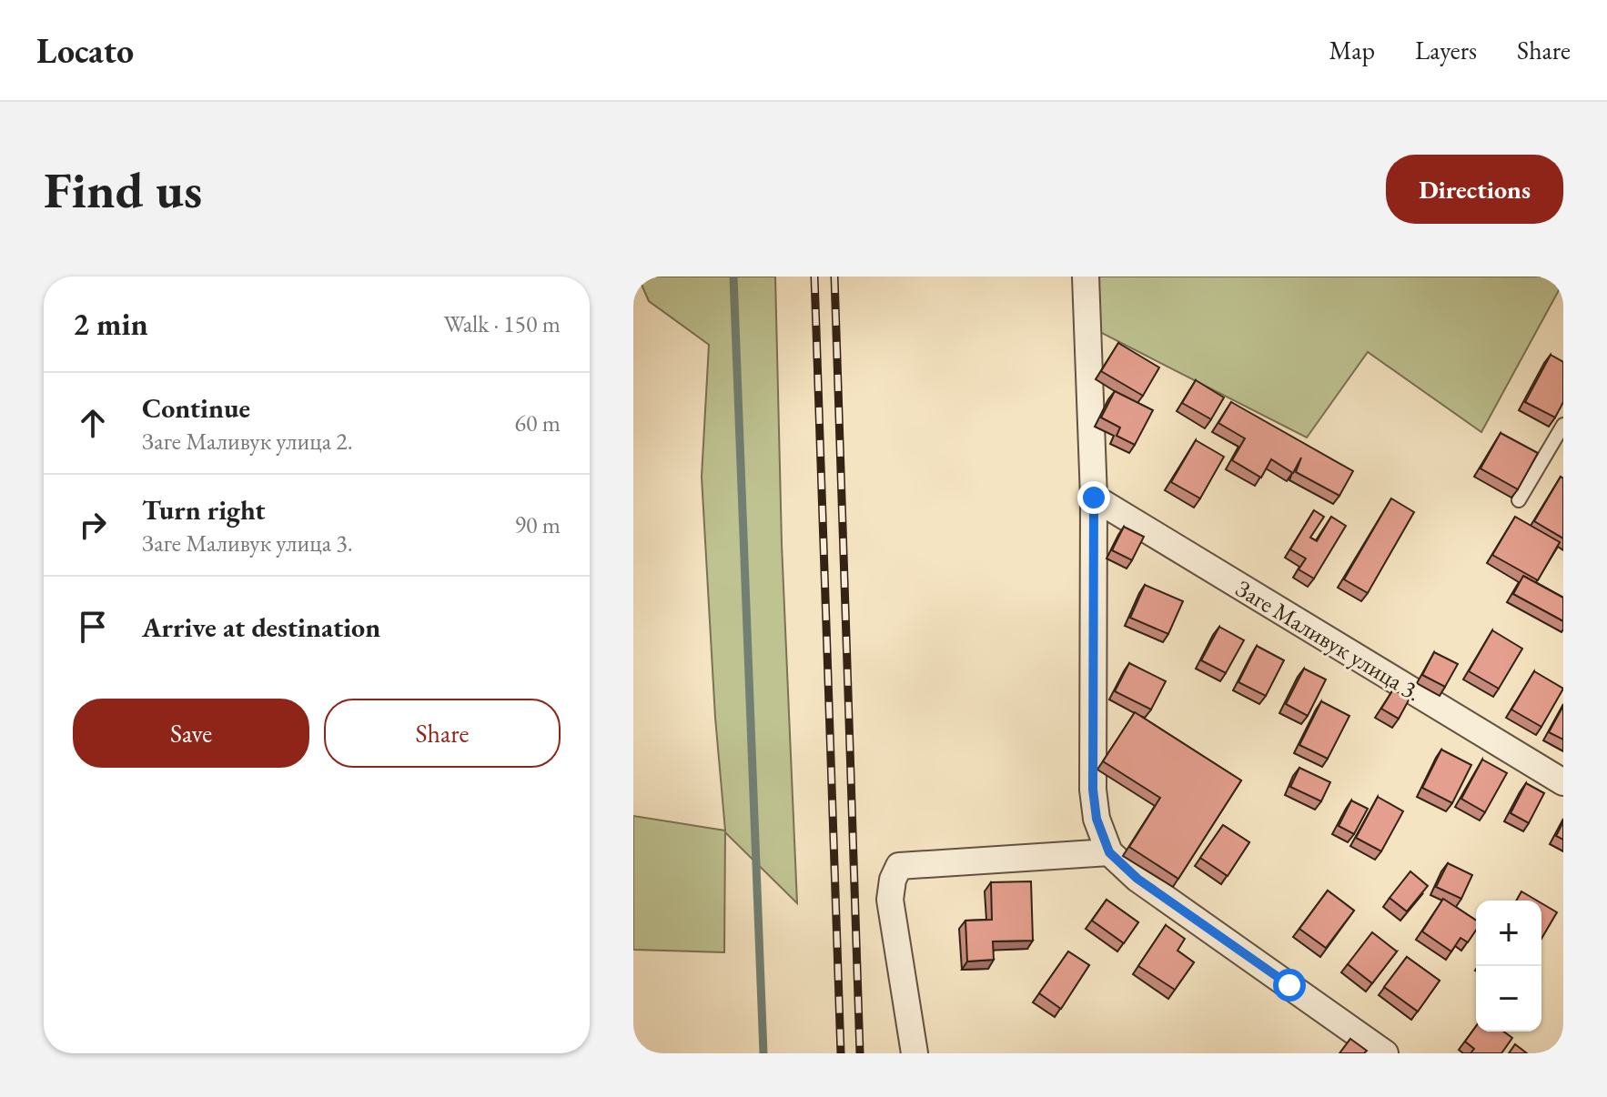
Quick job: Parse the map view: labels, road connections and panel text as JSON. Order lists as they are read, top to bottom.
{
  "streets": {
    "street": ["Заге Маливук улица 3."]
  },
  "page": {
    "header": "Locato",
    "nav": ["Map", "Layers", "Share"],
    "buttons": [
      "Directions",
      ["Save", "Share"]
    ],
    "title": "Find us",
    "heading": ["2 min", "Walk · 150 m"],
    "list": [
      ["Continue", "Заге Маливук улица 2.", "60 m"],
      ["Turn right", "Заге Маливук улица 3.", "90 m"],
      "Arrive at destination"
    ],
    "map_buttons": ["+", "−"]
  }
}
